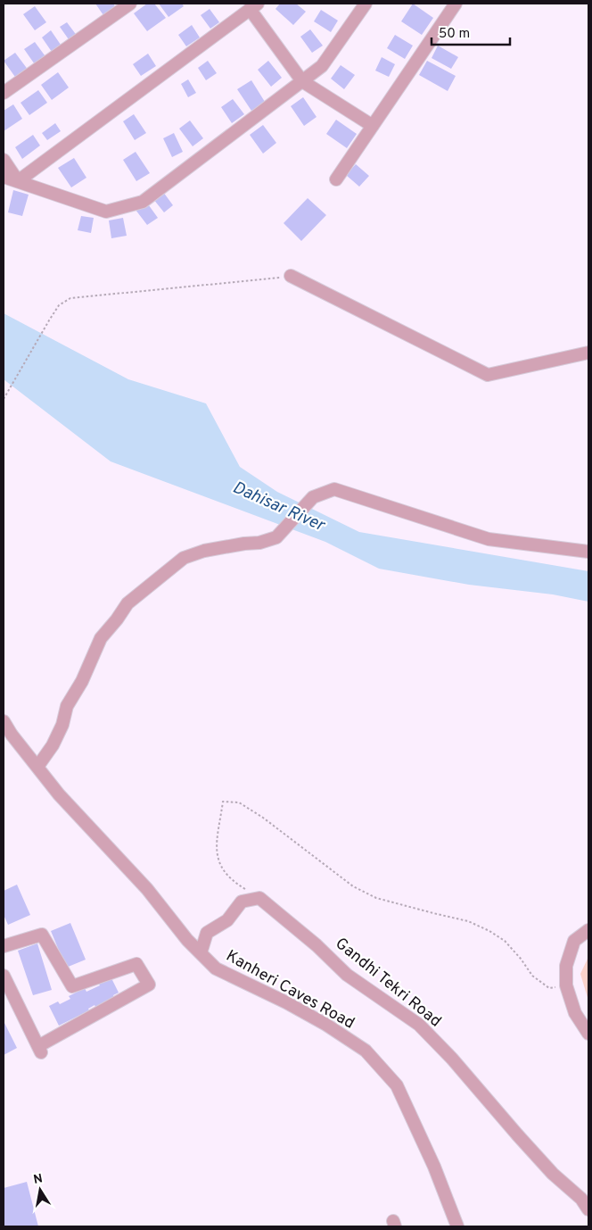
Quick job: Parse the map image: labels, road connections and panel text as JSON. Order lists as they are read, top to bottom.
{
  "streets": {
    "street": ["Gandhi Tekri Road", "Kanheri Caves Road"]
  },
  "water": ["Dahisar River"],
  "scale_bar": "50 m",
  "north": "top"
}
